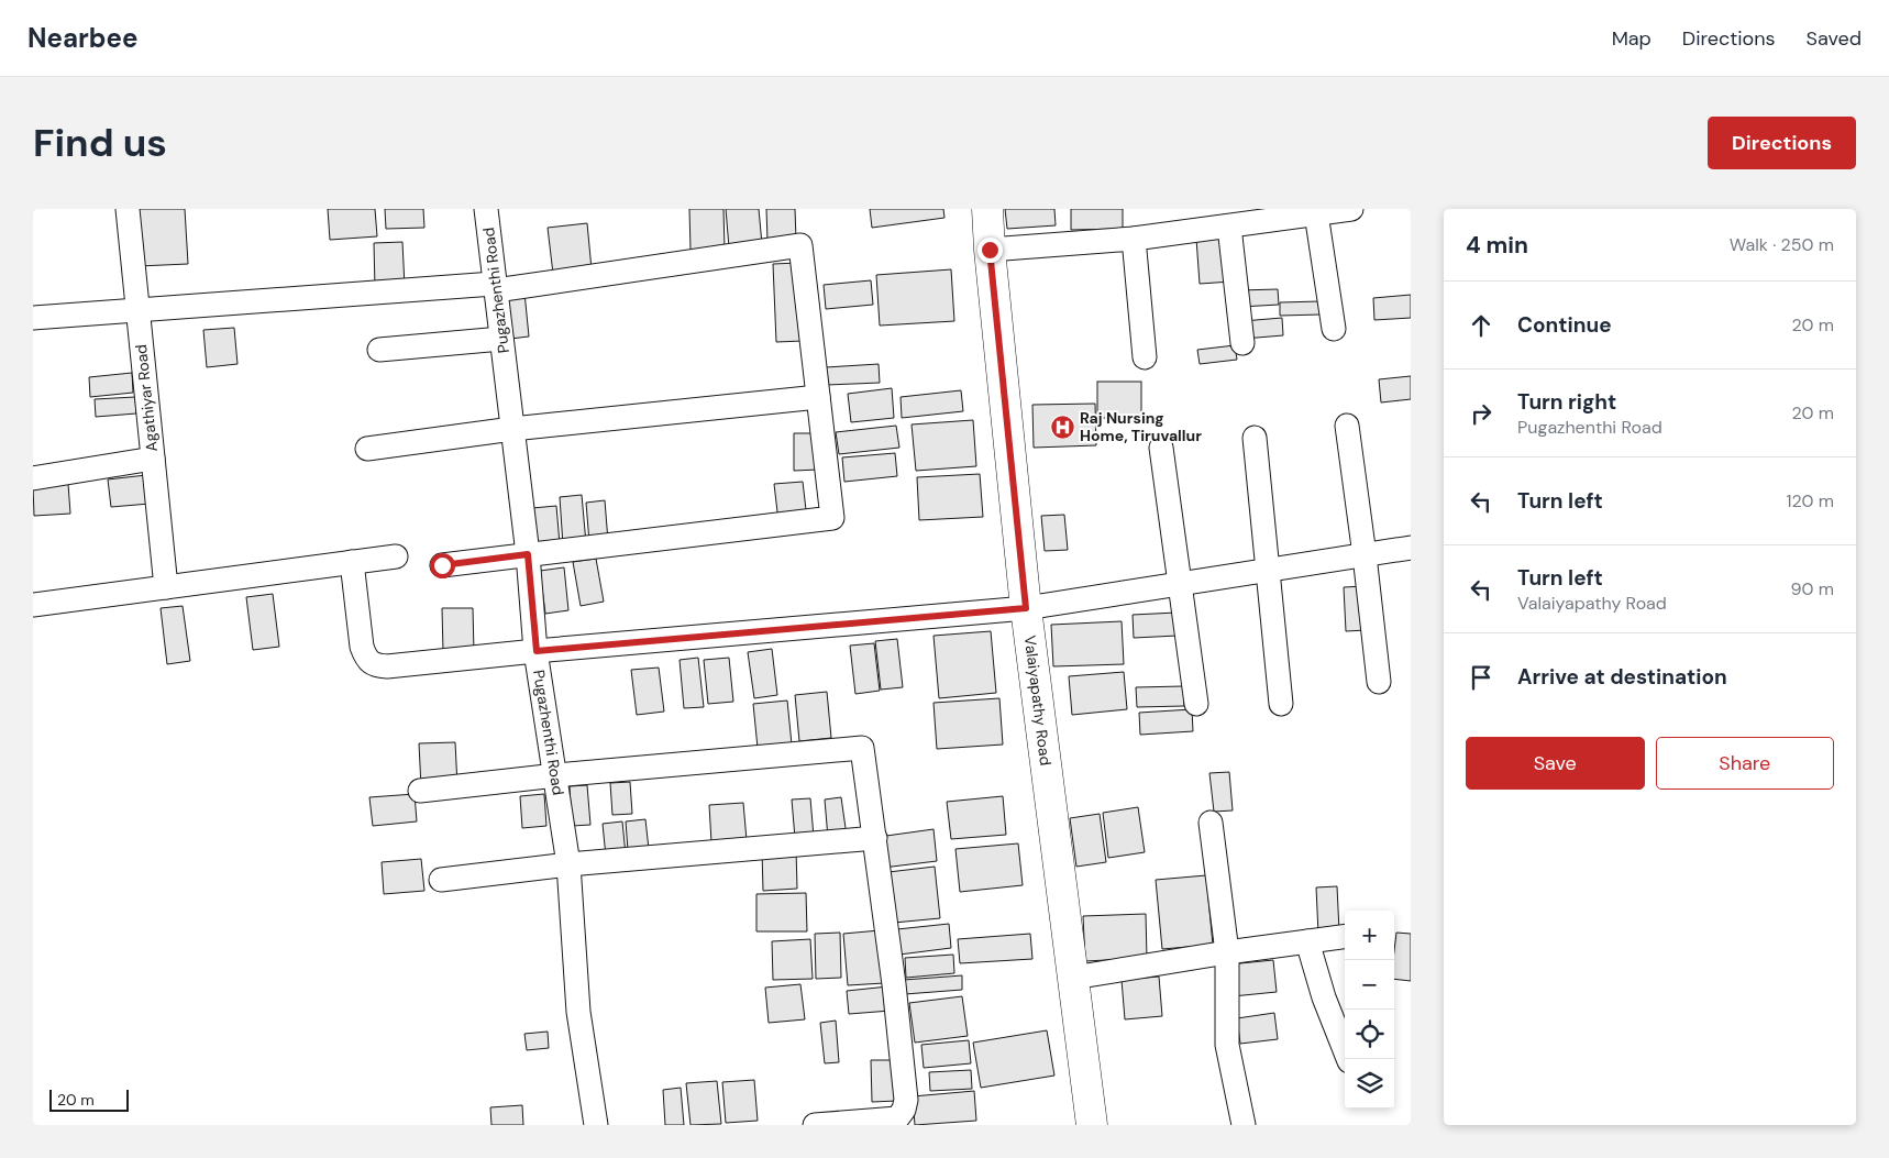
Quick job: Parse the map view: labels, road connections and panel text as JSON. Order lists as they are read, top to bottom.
{
  "streets": {
    "main road": ["Valaiyapathy Road"],
    "street": ["Pugazhenthi Road", "Agathiyar Road"]
  },
  "places": {
    "hospital": ["Raj Nursing Home, Tiruvallur"]
  },
  "scale_bar": "20 m",
  "page": {
    "header": "Nearbee",
    "nav": ["Map", "Directions", "Saved"],
    "buttons": [
      "Directions",
      ["Save", "Share"]
    ],
    "title": "Find us",
    "heading": ["4 min", "Walk · 250 m"],
    "list": [
      ["Continue", "20 m"],
      ["Turn right", "Pugazhenthi Road", "20 m"],
      ["Turn left", "120 m"],
      ["Turn left", "Valaiyapathy Road", "90 m"],
      "Arrive at destination"
    ],
    "map_buttons": ["+", "−"],
    "scale": "20 m"
  }
}
